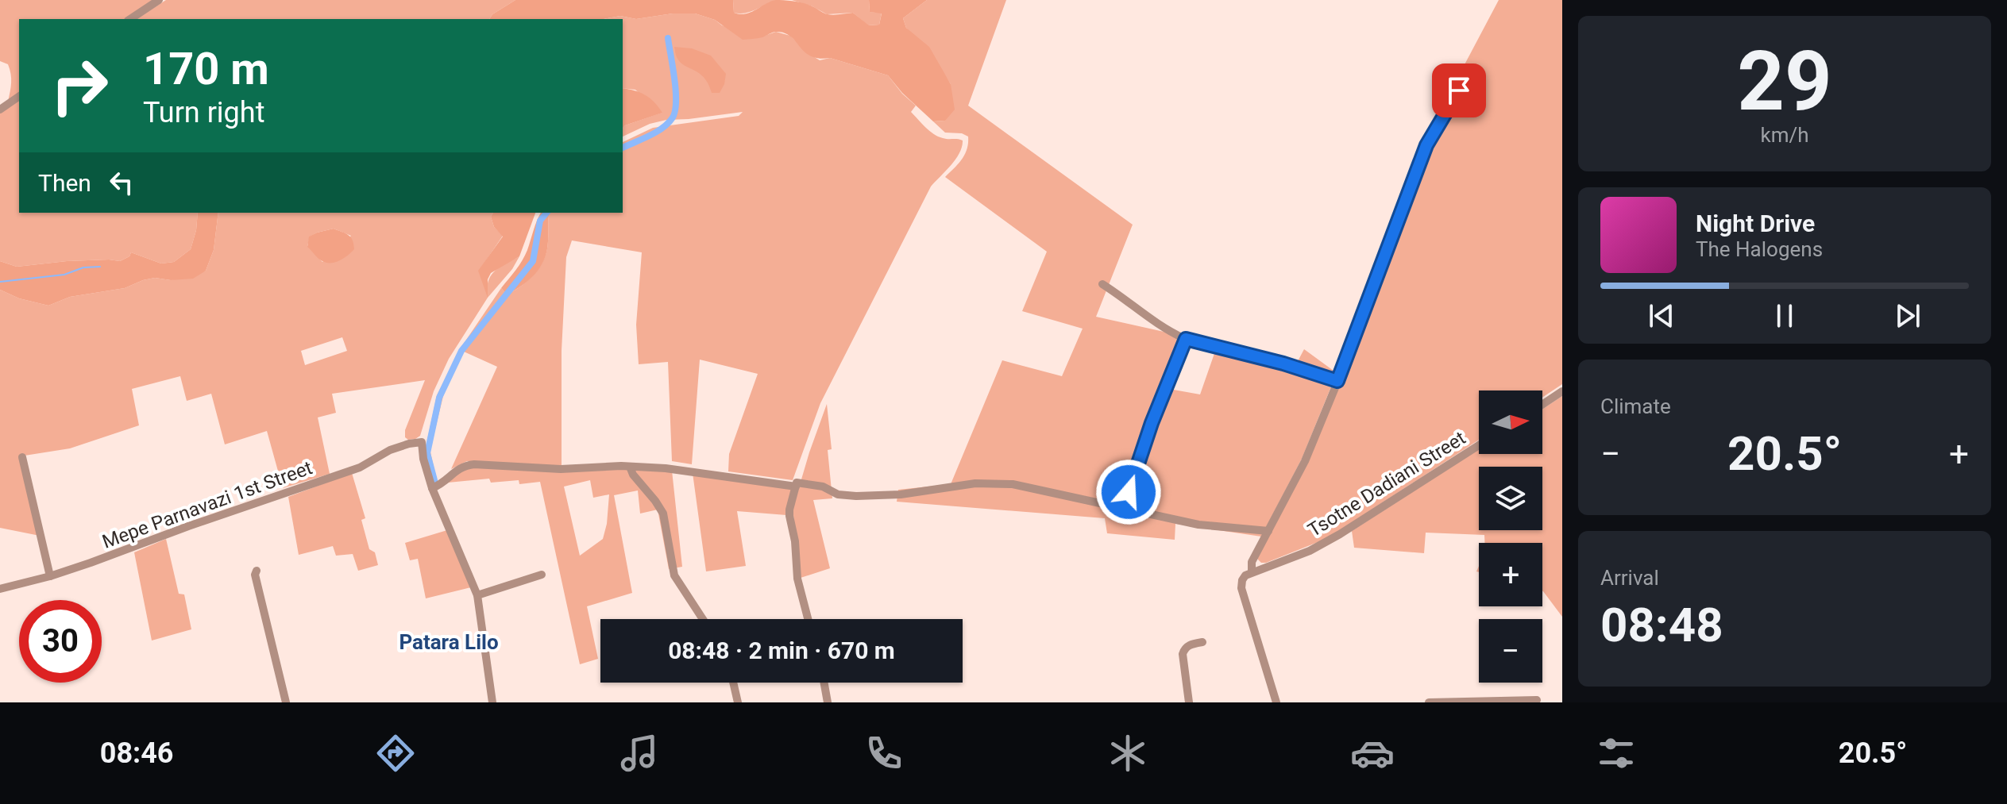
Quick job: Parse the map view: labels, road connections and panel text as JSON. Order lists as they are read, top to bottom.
{
  "streets": {
    "street": ["Tsotne Dadiani Street", "Mepe Parnavazi 1st Street"]
  },
  "districts": ["Patara Lilo"],
  "north": "right",
  "page": {
    "tile": [
      ["29", "km/h"],
      "Climate",
      ["Arrival", "08:48"]
    ],
    "turn": ["170 m", "Turn right"],
    "then": "Then",
    "song": ["Night Drive", "The Halogens"],
    "map_buttons": ["+", "−"],
    "heat": ["−", "20.5°", "+"],
    "limit": "30",
    "trip": "08:48 · 2 min · 670 m",
    "tabs": ["08:46", "20.5°"]
  }
}
